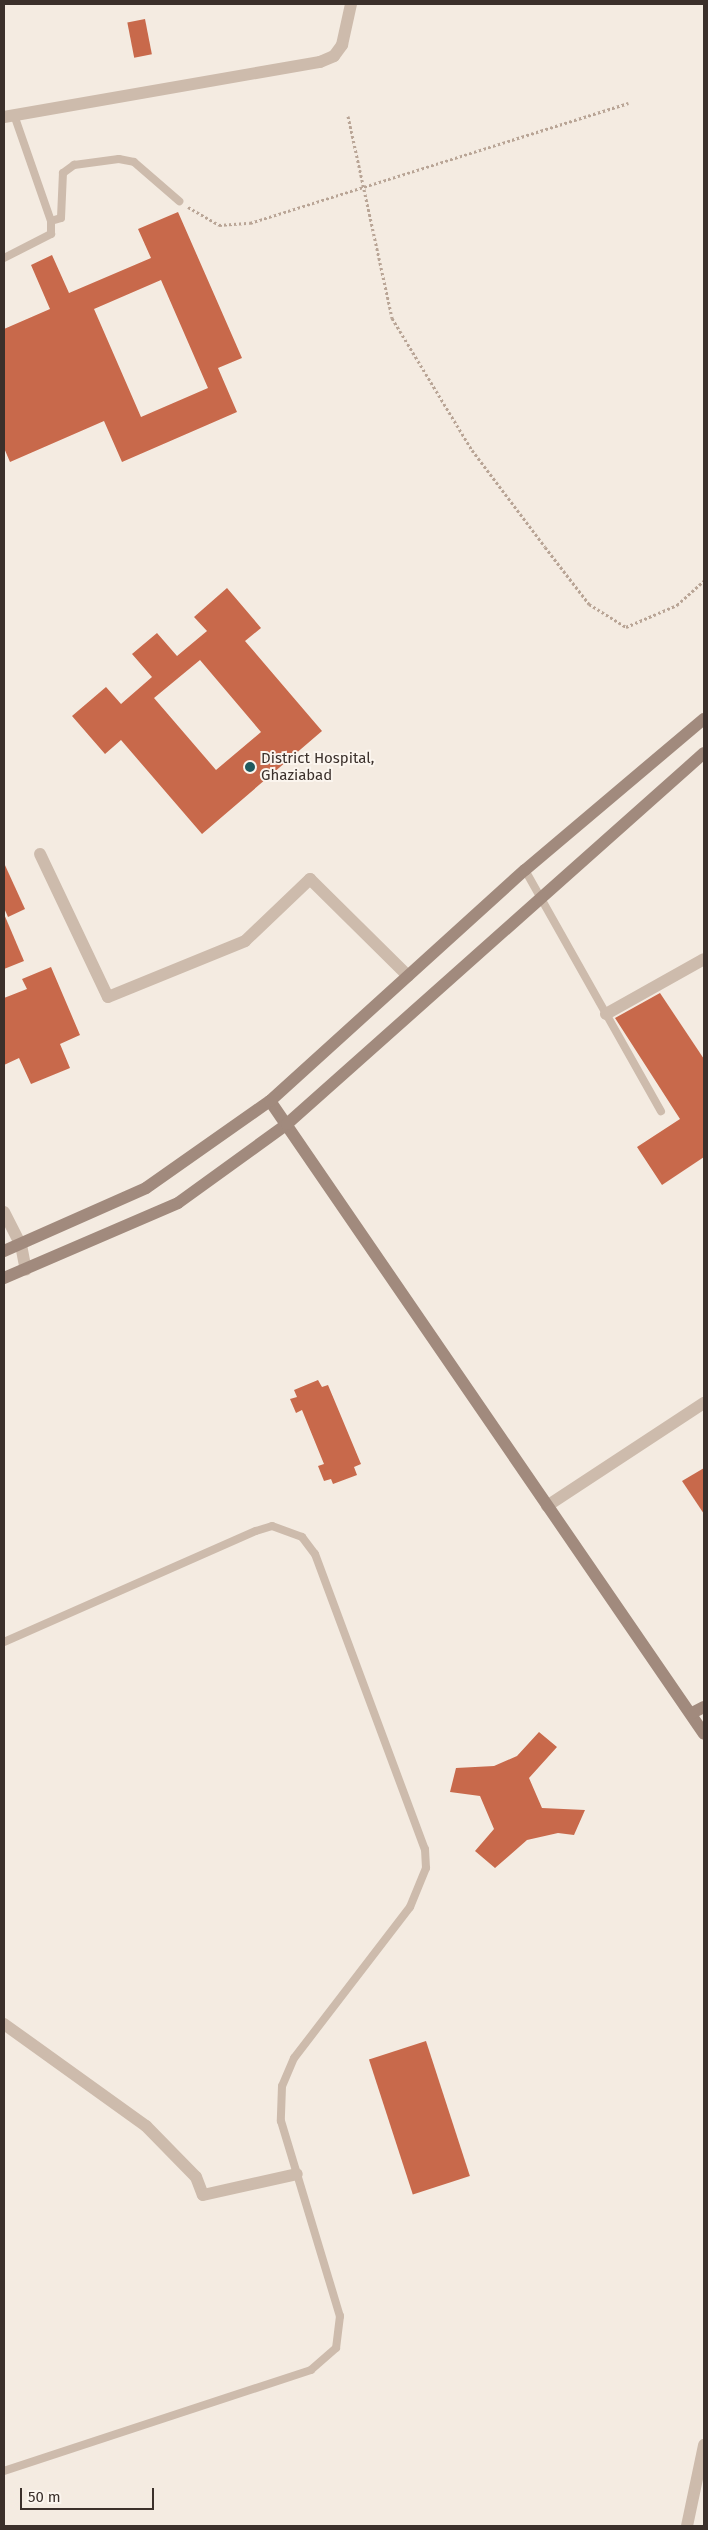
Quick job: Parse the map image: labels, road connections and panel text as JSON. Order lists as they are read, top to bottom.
{
  "places": ["District Hospital, Ghaziabad"],
  "scale_bar": "50 m"
}
